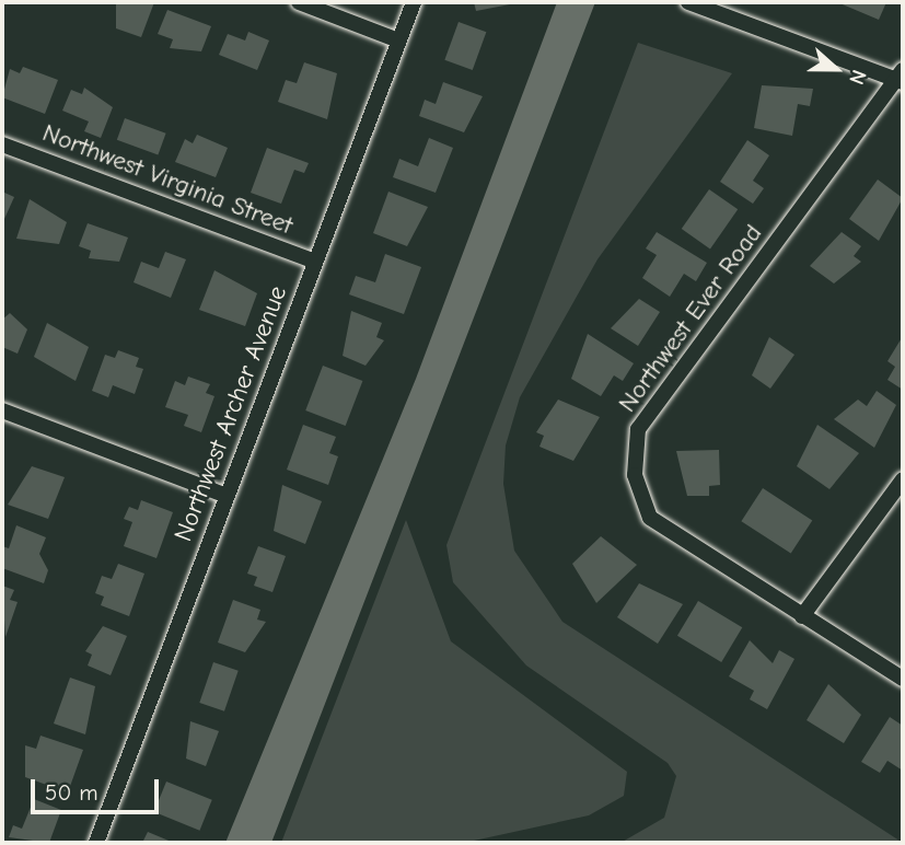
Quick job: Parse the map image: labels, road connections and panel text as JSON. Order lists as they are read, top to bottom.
{
  "streets": {
    "street": ["Northwest Virginia Street", "Northwest Ever Road", "Northwest Archer Avenue"]
  },
  "crossings": [
    ["Northwest Virginia Street", "Northwest Archer Avenue"]
  ],
  "scale_bar": "50 m",
  "north": "right"
}
